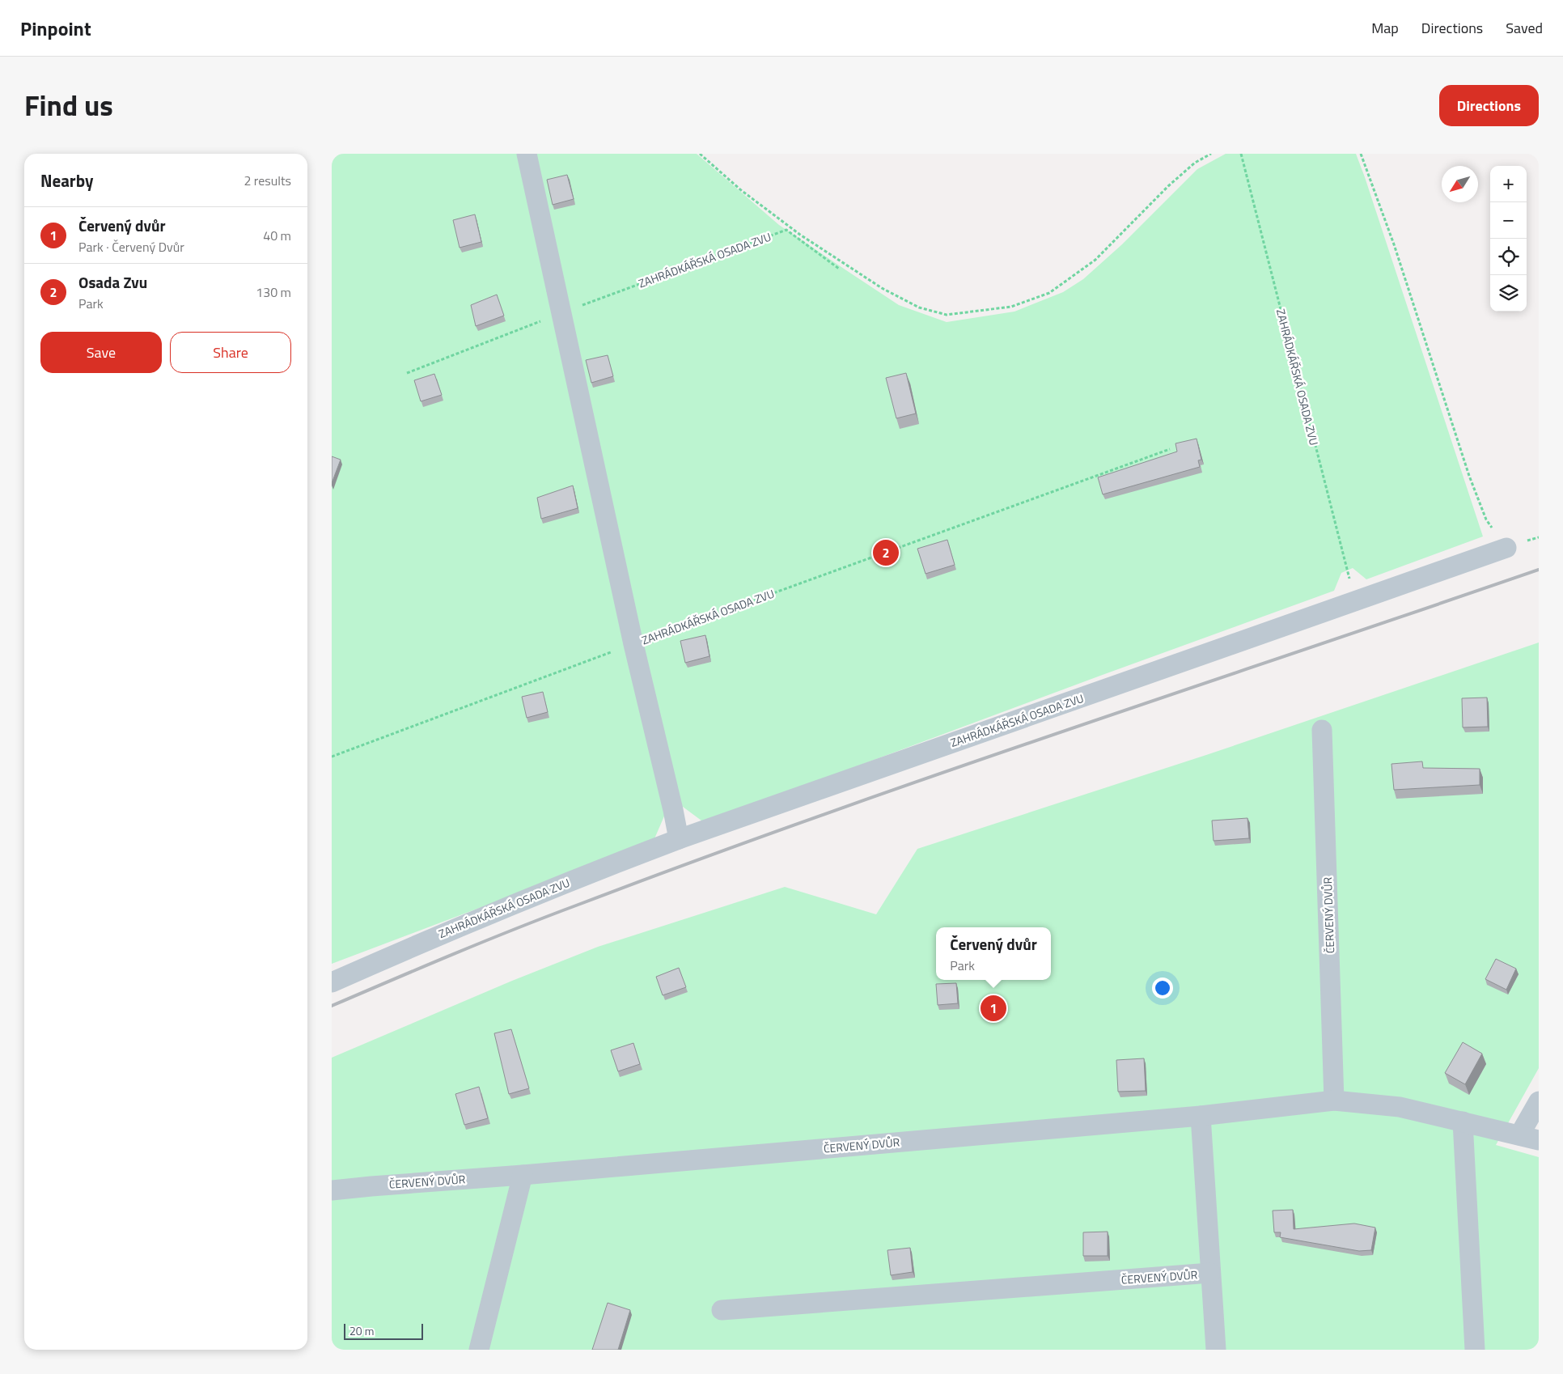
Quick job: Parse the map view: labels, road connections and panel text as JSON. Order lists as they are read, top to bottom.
{
  "streets": {
    "street": ["ZAHRÁDKÁŘSKÁ OSADA ZVU", "ČERVENÝ DVŮR"]
  },
  "scale_bar": "20 m",
  "north": "bottom left",
  "page": {
    "header": "Pinpoint",
    "nav": ["Map", "Directions", "Saved"],
    "title": "Find us",
    "buttons": [
      "Directions",
      ["Save", "Share"]
    ],
    "heading": ["Nearby", "2 results"],
    "map_buttons": ["+", "−"],
    "list": [
      {
        "mark": "1",
        "name": "Červený dvůr",
        "note": "Park · Červený Dvůr",
        "value": "40 m"
      },
      {
        "mark": "2",
        "name": "Osada Zvu",
        "note": "Park",
        "value": "130 m"
      }
    ],
    "pins": ["2", "1"],
    "popup": ["Červený dvůr", "Park"],
    "scale": "20 m"
  }
}
